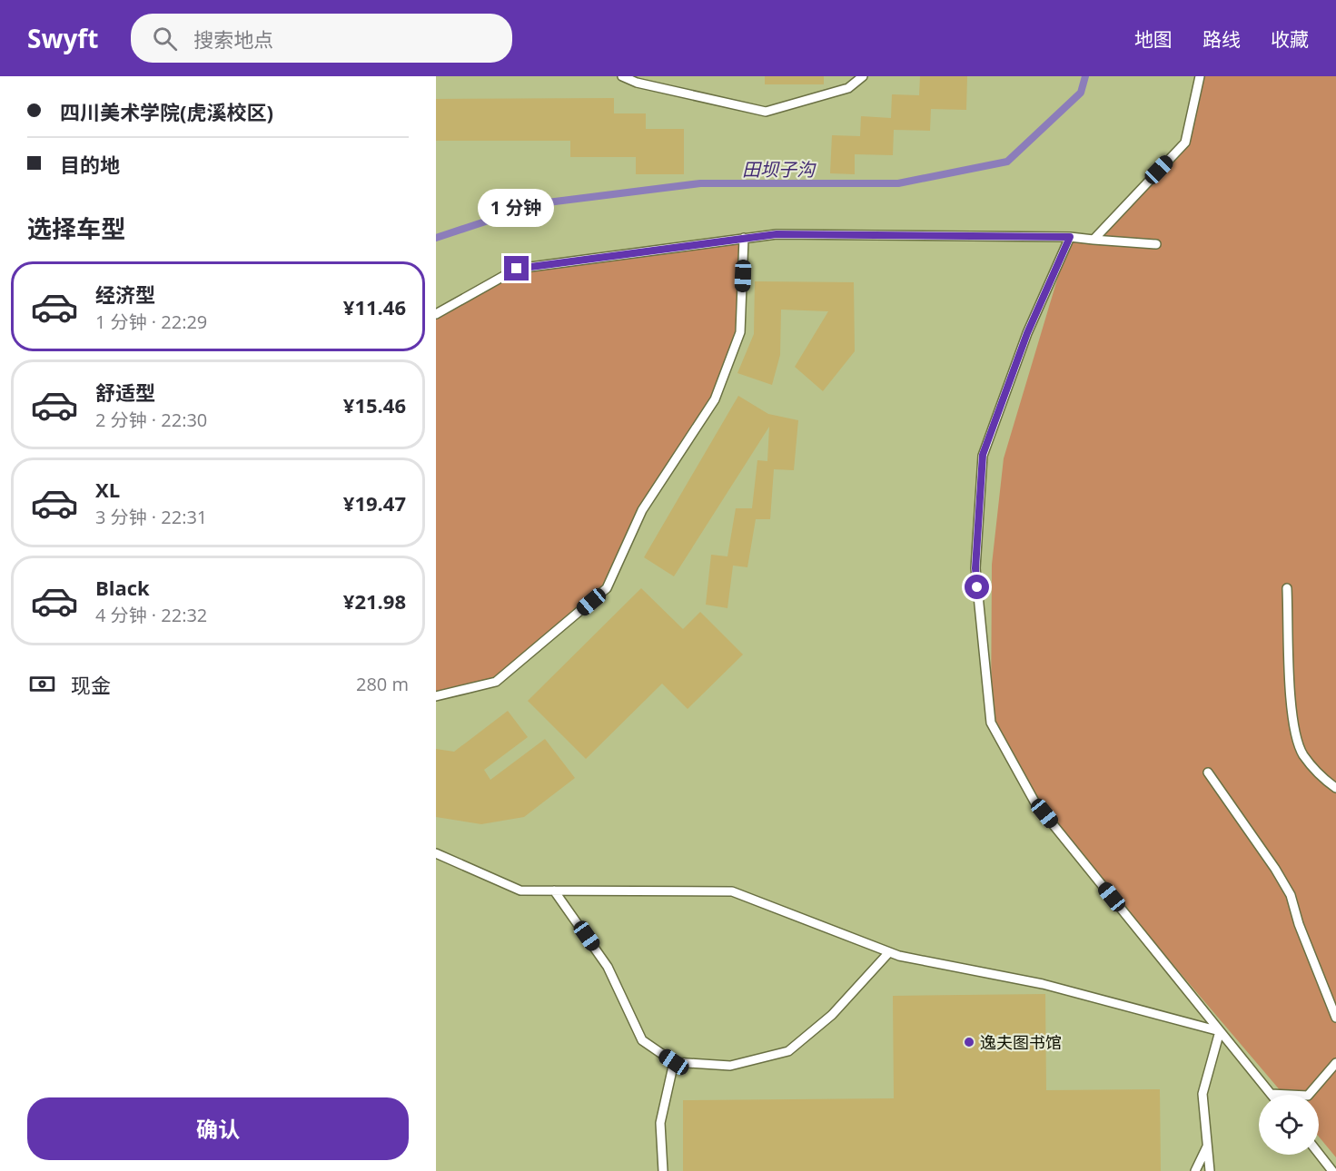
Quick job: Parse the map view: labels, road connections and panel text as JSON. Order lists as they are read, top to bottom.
{
  "water": ["田坝子沟"],
  "places": ["逸夫图书馆"],
  "page": {
    "header": "Swyft",
    "search": "搜索地点",
    "nav": ["地图", "路线", "收藏"],
    "banner": ["四川美术学院(虎溪校区)", "目的地"],
    "bubble": "1 分钟",
    "heading": "选择车型",
    "list": [
      {
        "name": "经济型",
        "note": "1 分钟 · 22:29",
        "value": "¥11.46"
      },
      {
        "name": "舒适型",
        "note": "2 分钟 · 22:30",
        "value": "¥15.46"
      },
      {
        "name": "XL",
        "note": "3 分钟 · 22:31",
        "value": "¥19.47"
      },
      {
        "name": "Black",
        "note": "4 分钟 · 22:32",
        "value": "¥21.98"
      }
    ],
    "pay": ["现金", "280 m"],
    "buttons": "确认"
  }
}
